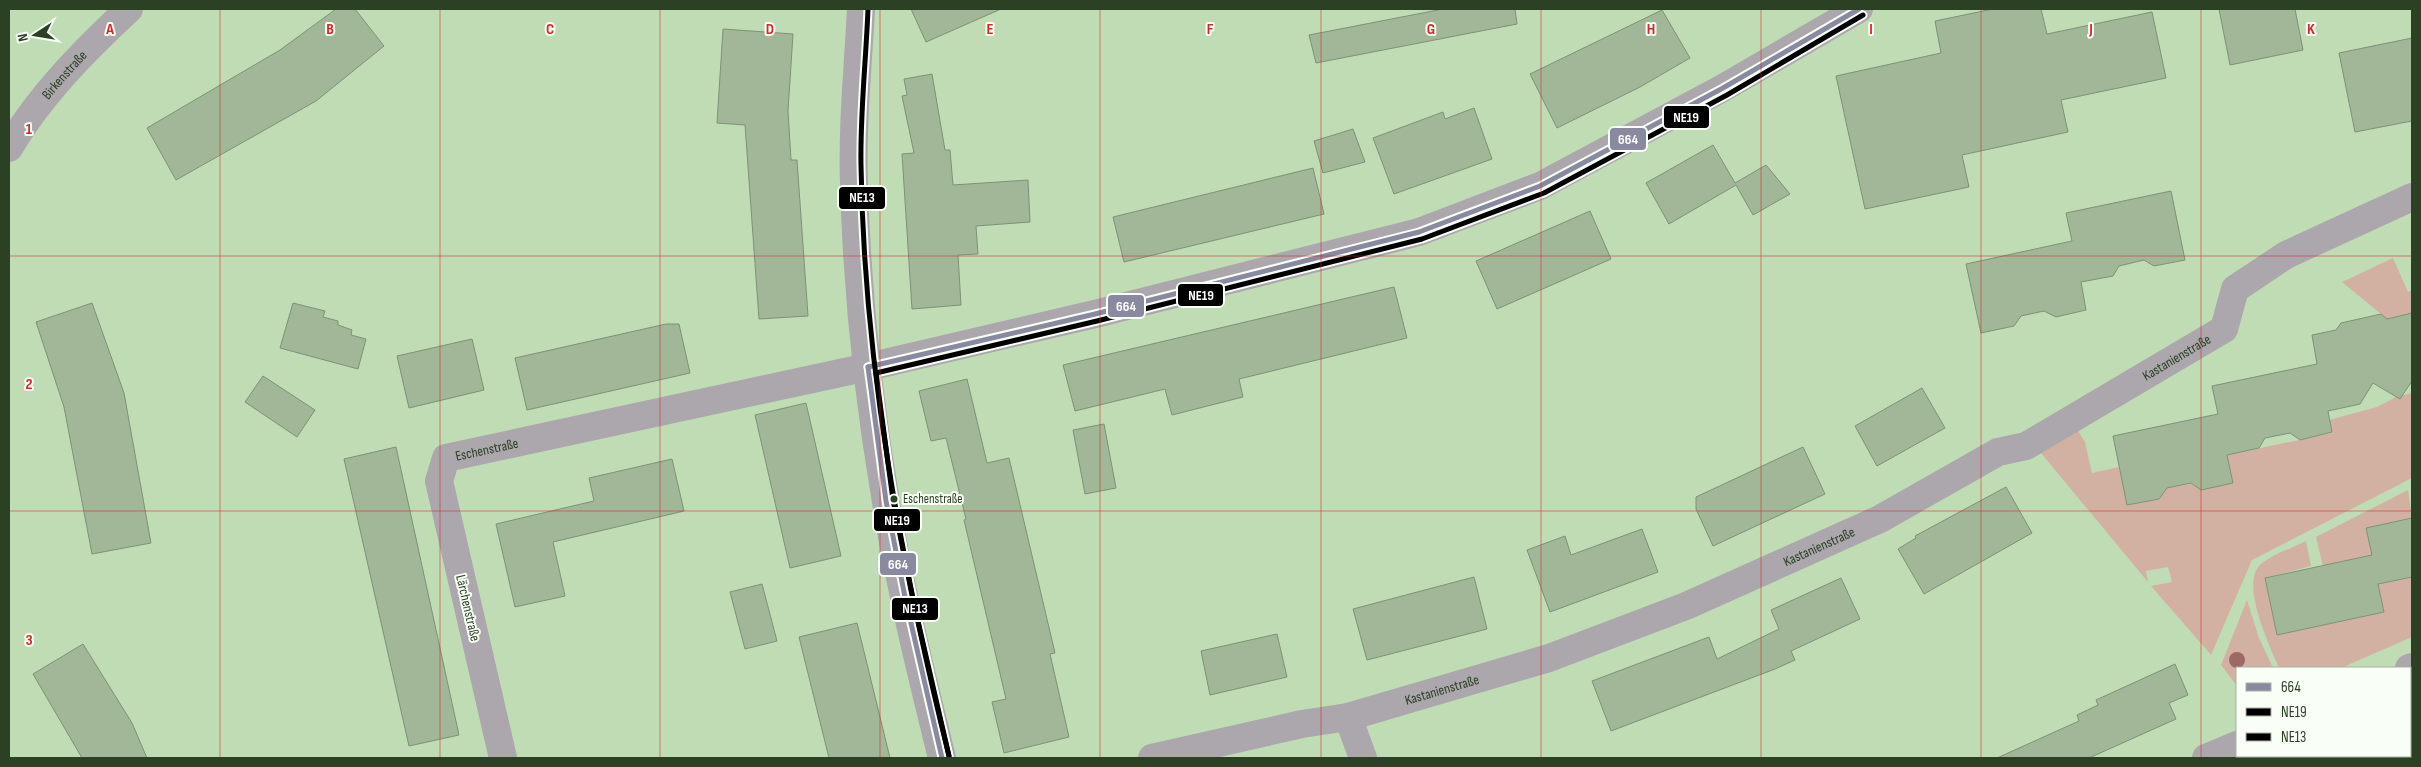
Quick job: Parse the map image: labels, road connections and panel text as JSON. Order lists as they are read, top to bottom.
{
  "streets": {
    "street": [
      "Birkenstraße",
      "Kastanienstraße",
      "Eschenstraße",
      "Lärchenstraße"
    ]
  },
  "crossings": [
    ["Eschenstraße", "Lärchenstraße"]
  ],
  "places": ["Eschenstraße"],
  "lines": ["transit line 664", "transit line NE13", "transit line NE19"],
  "legend": ["664", "NE19", "NE13"],
  "north": "left",
  "grid": {
    "columns": [
      "A",
      "B",
      "C",
      "D",
      "E",
      "F",
      "G",
      "H",
      "I",
      "J",
      "K"
    ],
    "rows": ["1", "2", "3"]
  }
}
